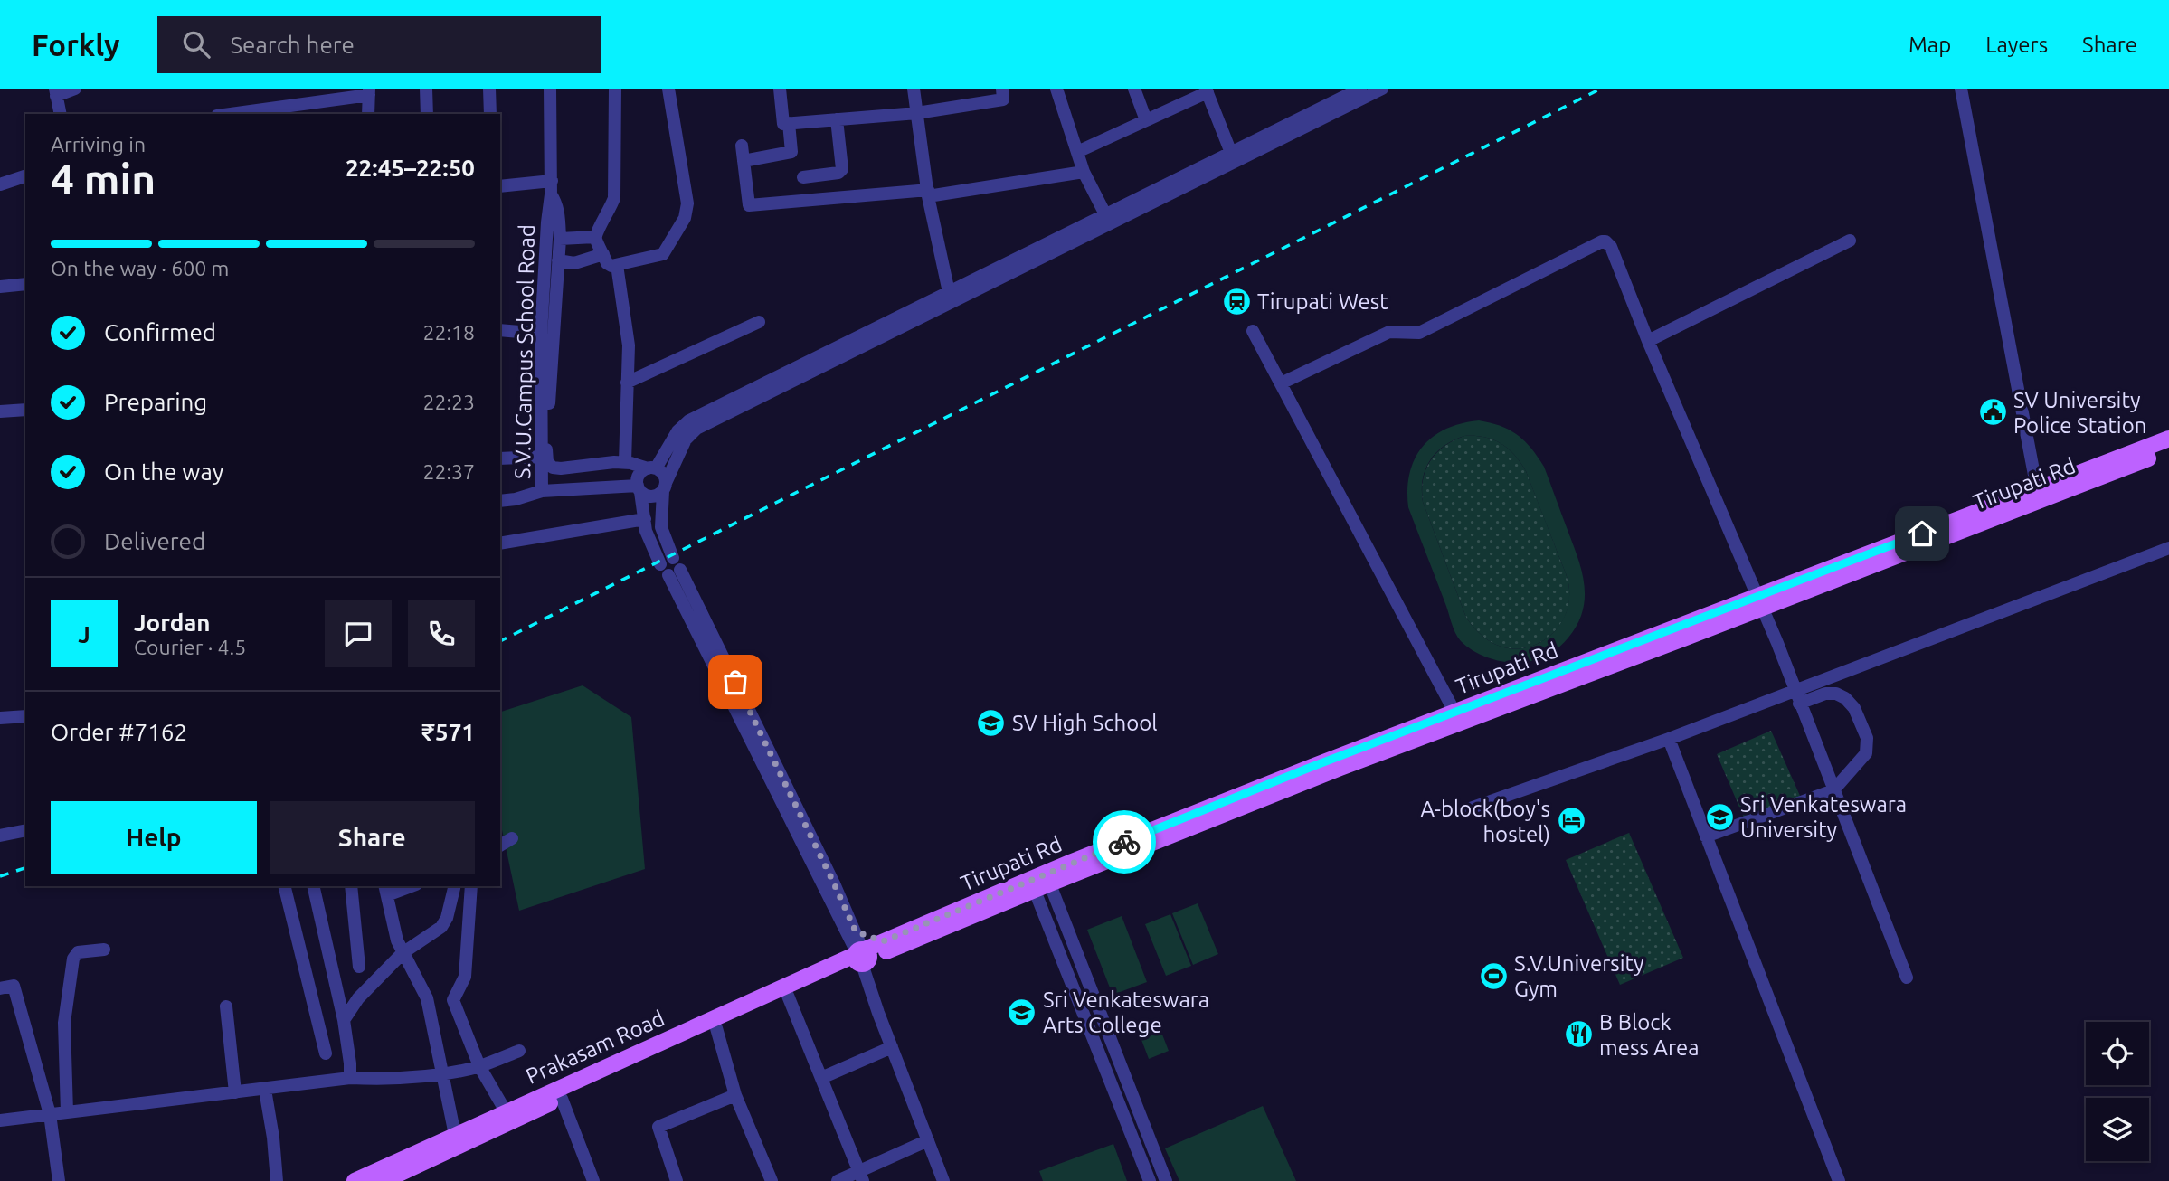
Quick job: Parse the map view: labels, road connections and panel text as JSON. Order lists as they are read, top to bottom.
{
  "streets": {
    "main road": ["Tirupati Rd", "Prakasam Road"],
    "street": ["S.V.U.Campus School Road"]
  },
  "crossings": [
    ["Tirupati Rd", "Prakasam Road"]
  ],
  "places": {
    "station": ["Tirupati West"],
    "public building": ["SV University Police Station"],
    "school or university": ["SV High School", "Sri Venkateswara University", "Sri Venkateswara Arts College"],
    "hotel": ["A-block(boy's hostel)"],
    "sports": ["S.V.University Gym"],
    "restaurant": ["B Block mess Area"]
  },
  "page": {
    "header": "Forkly",
    "search": "Search here",
    "nav": ["Map", "Layers", "Share"],
    "heading": ["4 min", "Arriving in", "22:45–22:50"],
    "panel": [
      "Jordan",
      "Courier · 4.5",
      "Order #7162",
      "₹571"
    ],
    "bar": "On the way · 600 m",
    "list": [
      ["Confirmed", "22:18"],
      ["Preparing", "22:23"],
      ["On the way", "22:37"],
      "Delivered"
    ],
    "round": "J",
    "buttons": ["Help", "Share"]
  }
}
